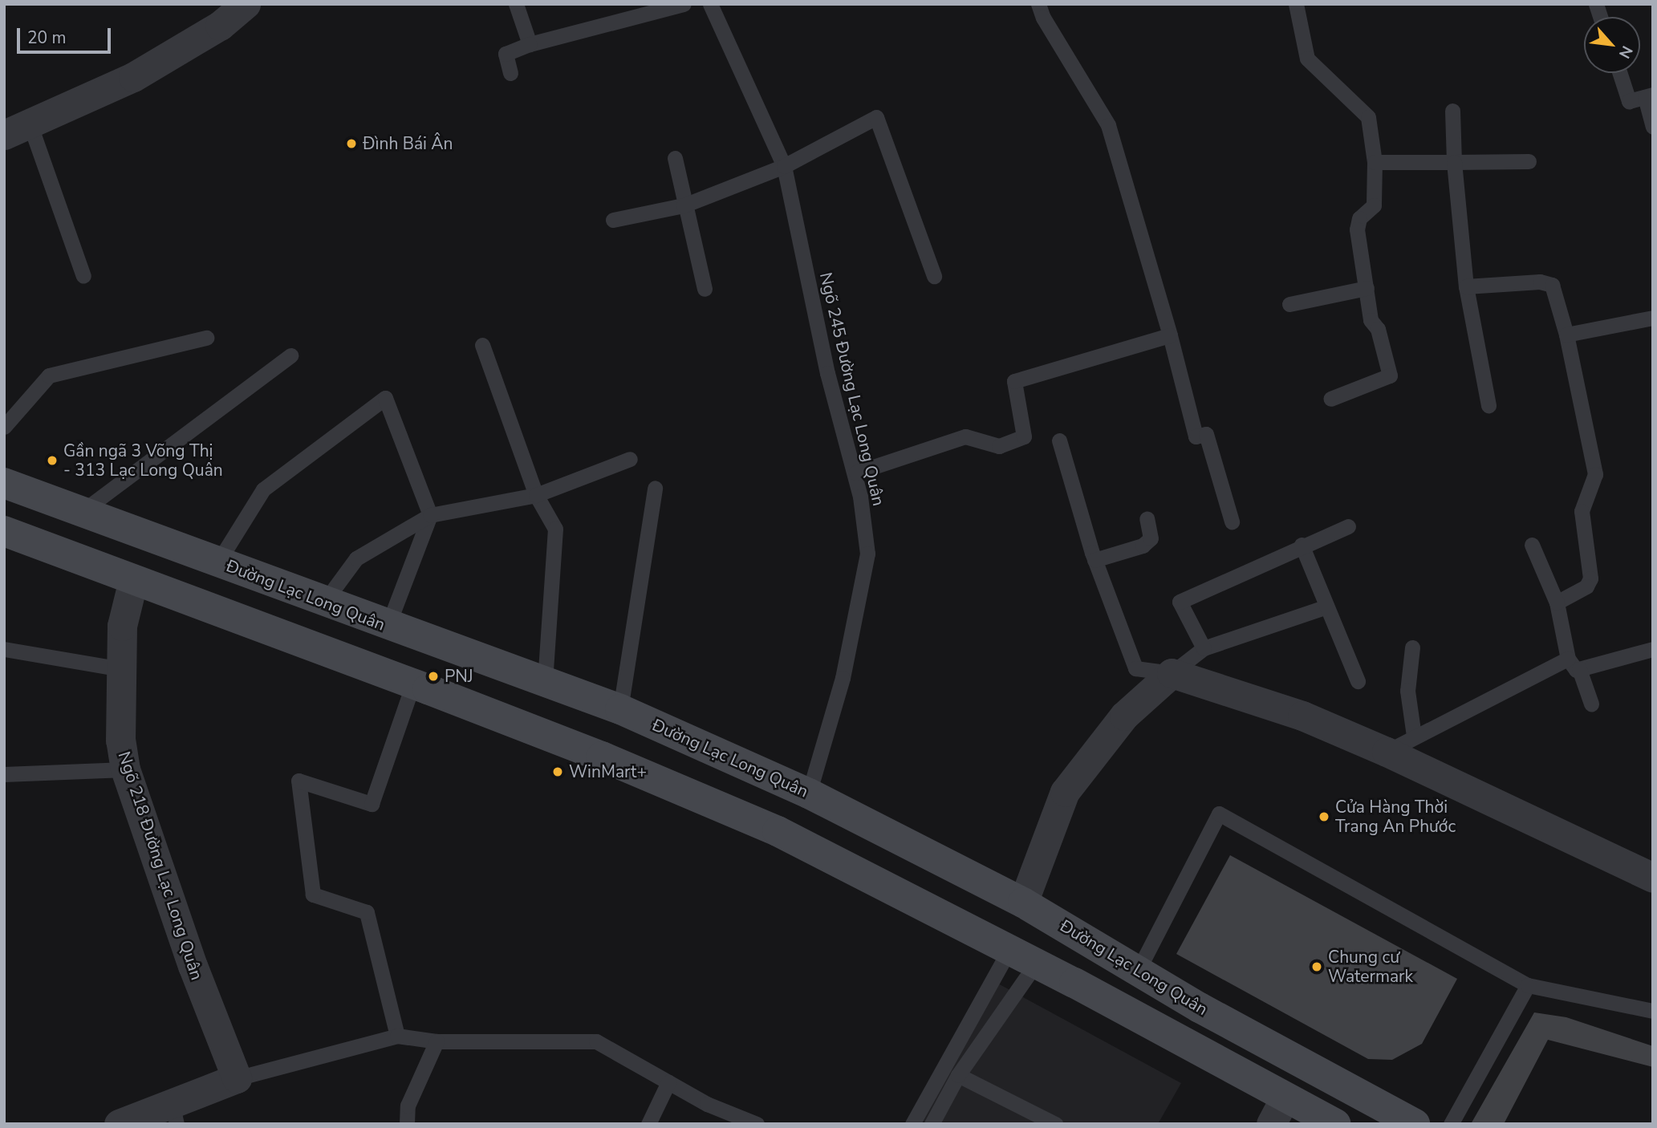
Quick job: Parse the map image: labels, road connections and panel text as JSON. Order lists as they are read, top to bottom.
{
  "streets": {
    "main road": ["Đường Lạc Long Quân"],
    "street": ["Ngõ 218 Đường Lạc Long Quân"],
    "lane": ["Ngõ 245 Đường Lạc Long Quân"]
  },
  "crossings": [
    ["Ngõ 245 Đường Lạc Long Quân", "Đường Lạc Long Quân"]
  ],
  "places": [
    "Đình Bái Ân",
    "Gần ngã 3 Võng Thị - 313 Lạc Long Quân",
    "PNJ",
    "WinMart+",
    "Cửa Hàng Thời Trang An Phước",
    "Chung cư Watermark"
  ],
  "scale_bar": "20 m",
  "north": "bottom right"
}
